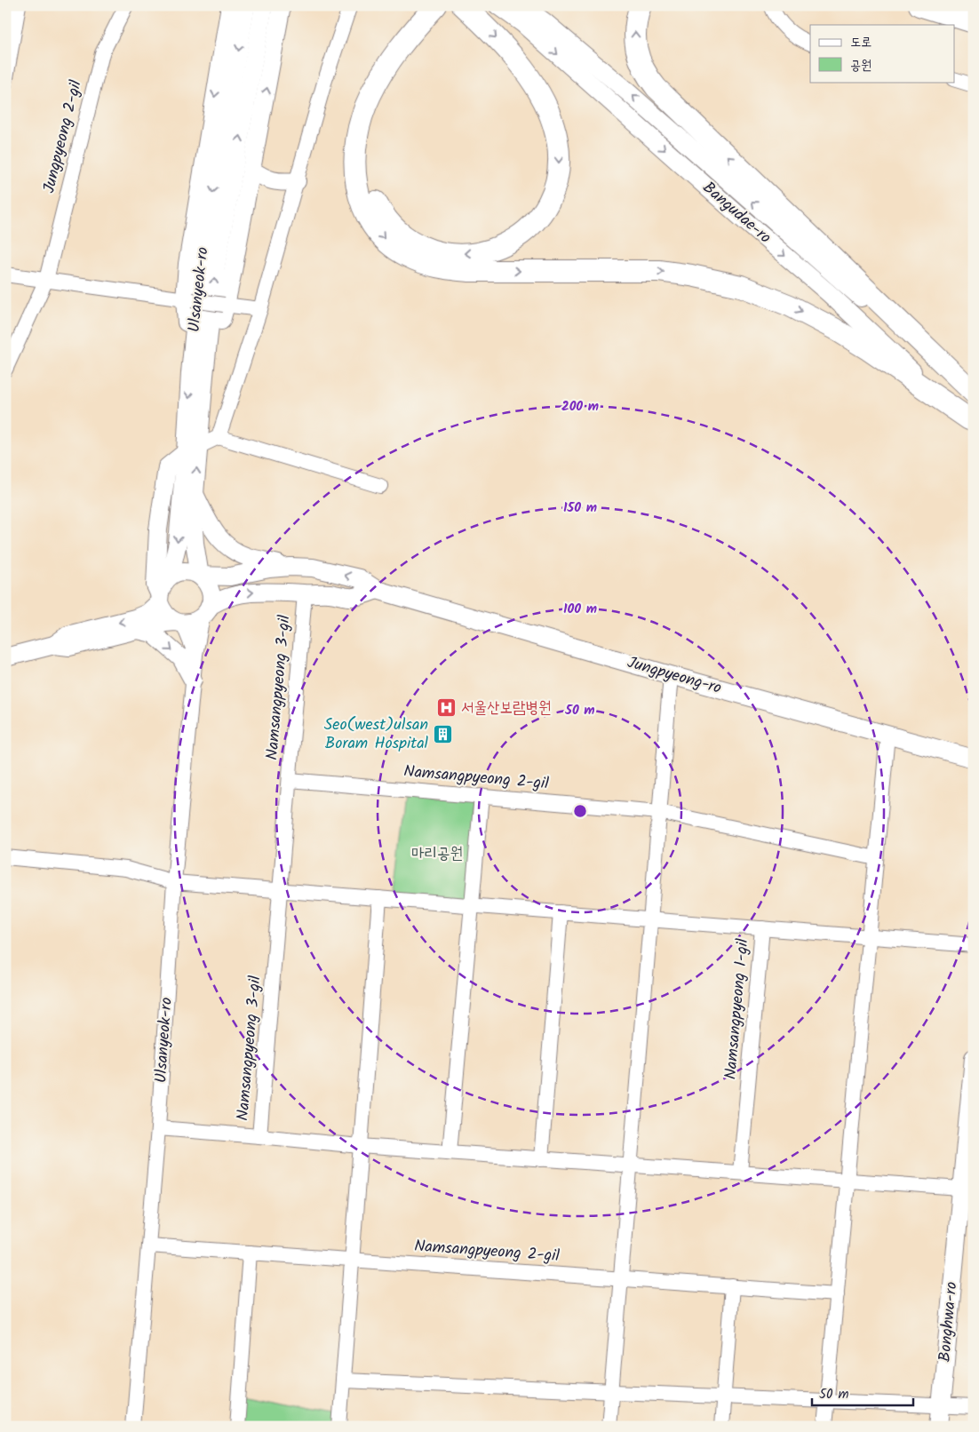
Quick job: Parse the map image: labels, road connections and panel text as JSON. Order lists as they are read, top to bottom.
{
  "streets": {
    "main road": [
      "Bangudae-ro",
      "Ulsanyeok-ro",
      "Jungpyeong-ro",
      "Bonghwa-ro"
    ],
    "street": [
      "Jungpyeong 2-gil",
      "Namsangpyeong 3-gil",
      "Namsangpyeong 2-gil",
      "Namsangpyeong 1-gil"
    ]
  },
  "crossings": [
    ["Namsangpyeong 3-gil", "Namsangpyeong 2-gil"]
  ],
  "parks": ["마리공원"],
  "places": {
    "hospital": ["서울산보람병원"],
    "building": ["Seo(west)ulsan Boram Hospital"]
  },
  "legend": ["도로", "공원"],
  "scale_bar": "50 m",
  "rings": [
    "200 m",
    "150 m",
    "100 m",
    "50 m"
  ]
}
